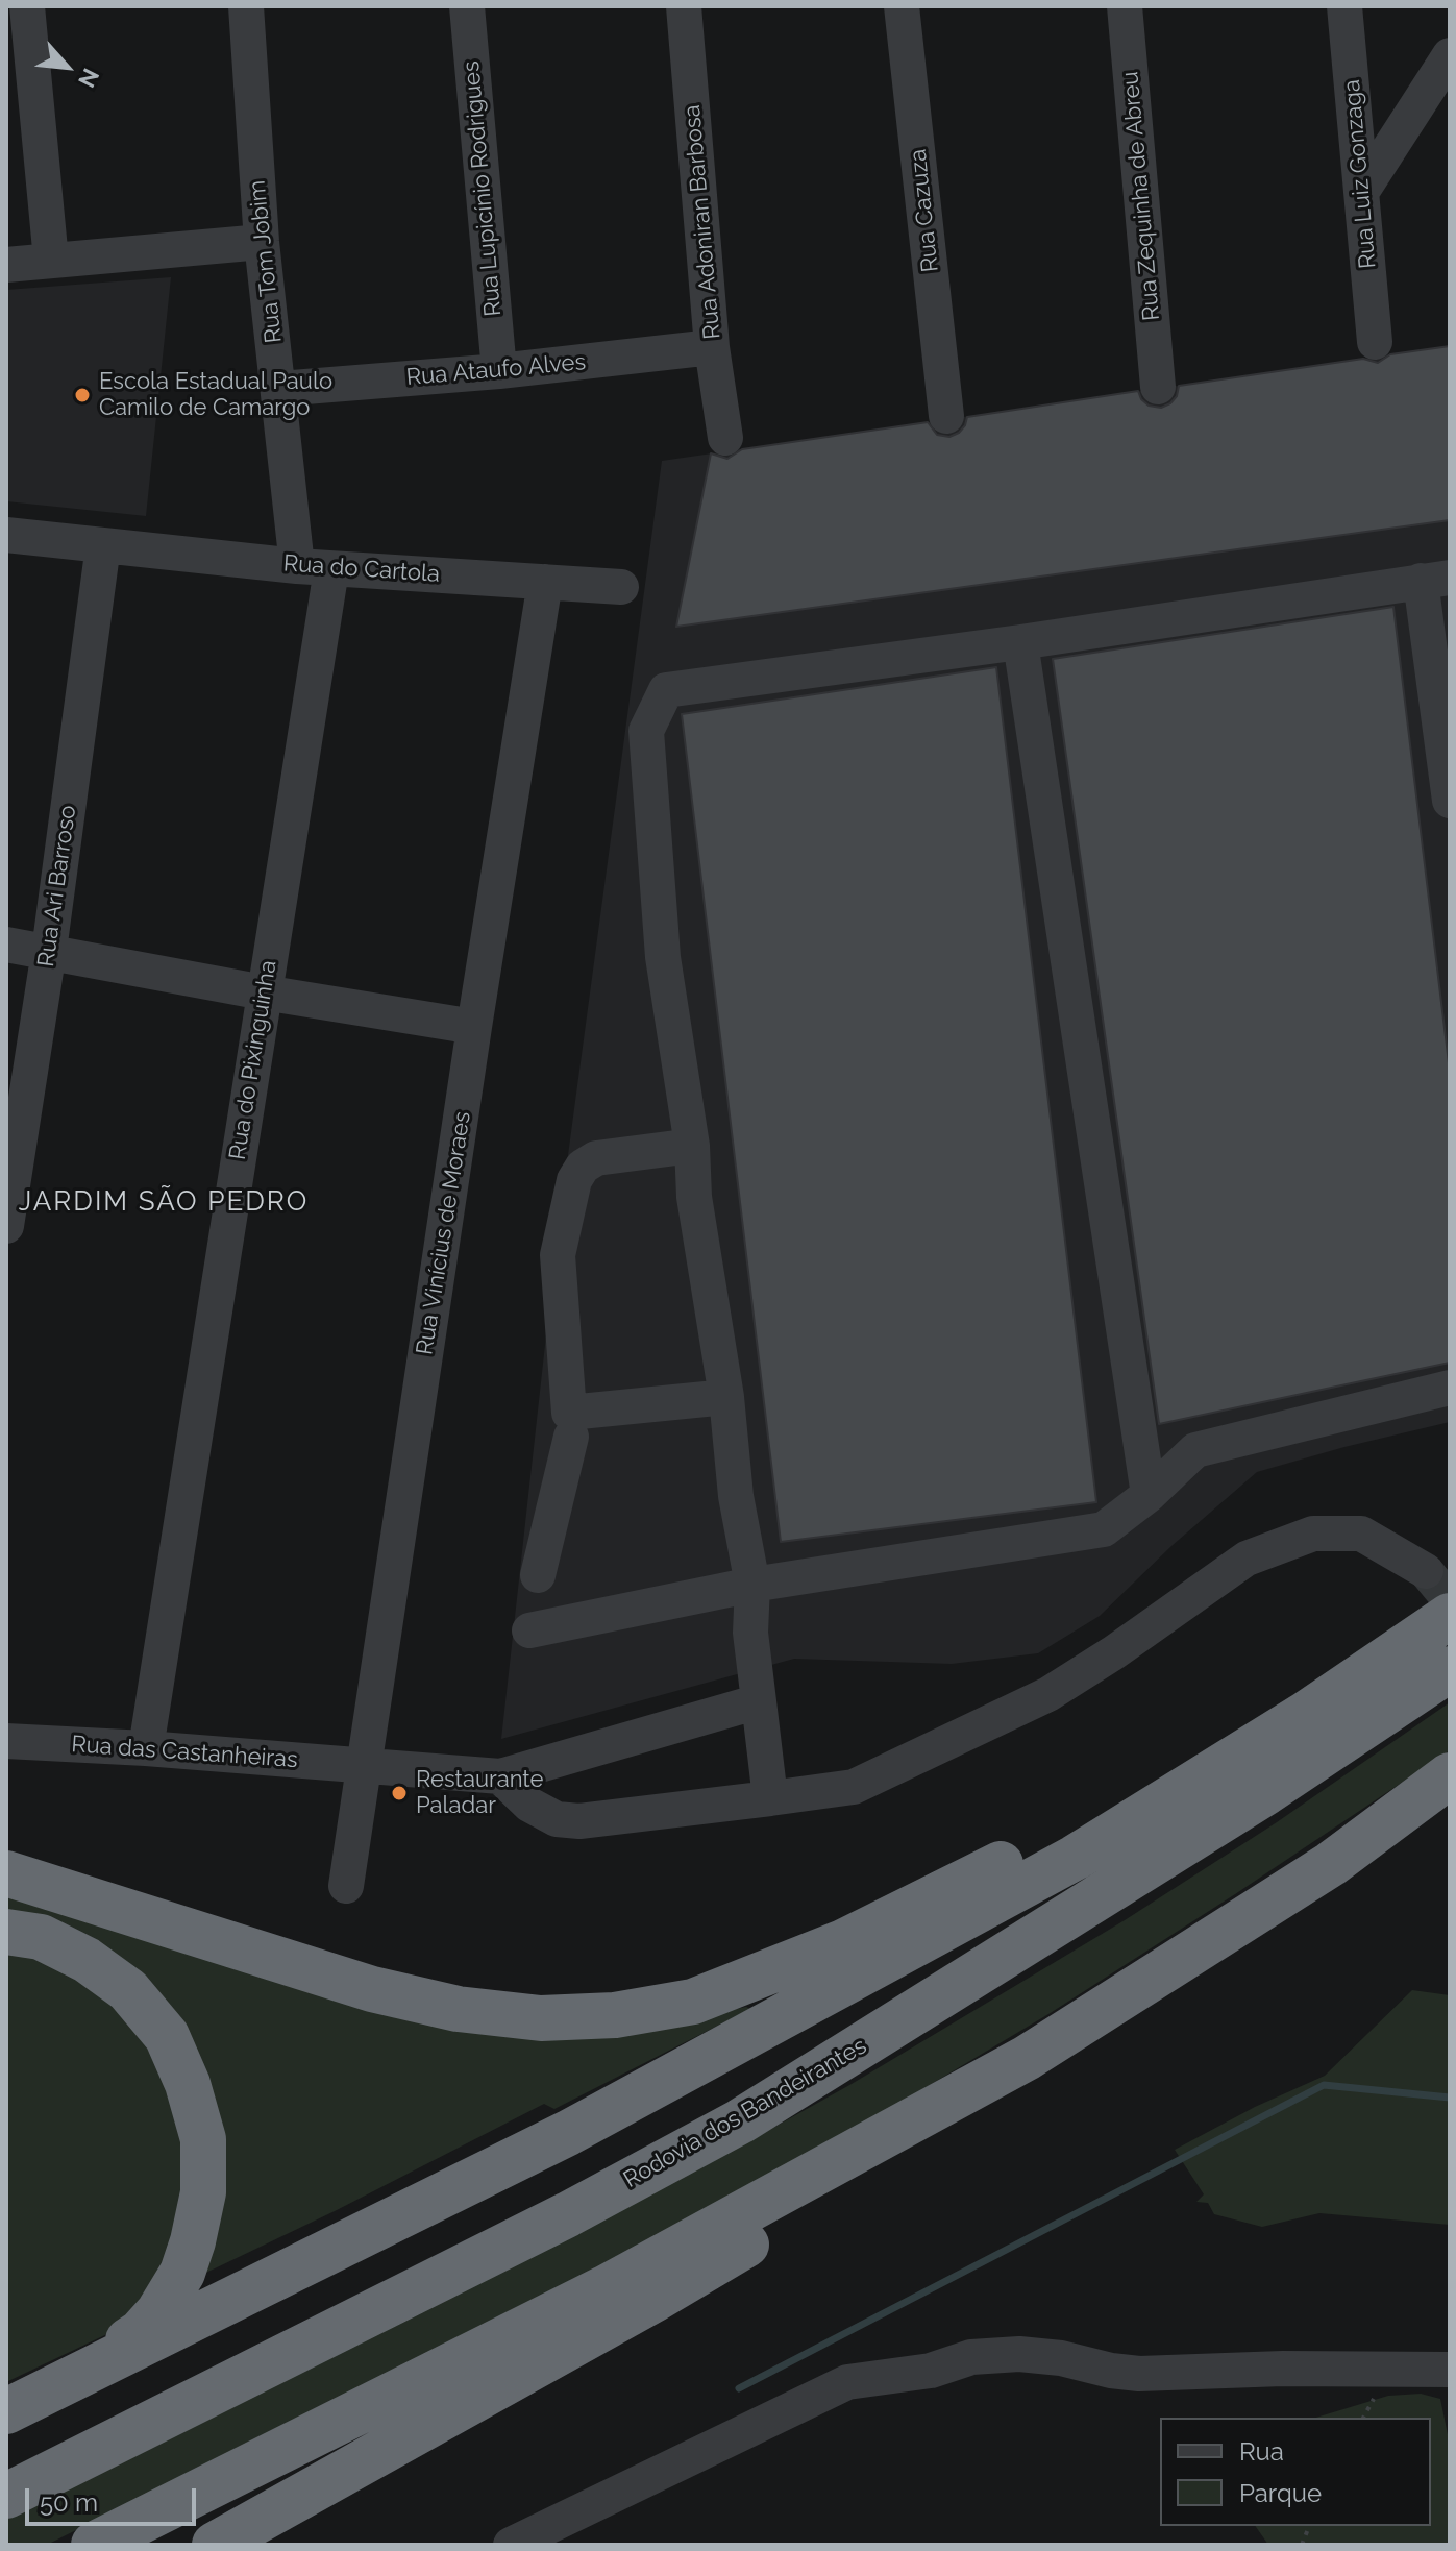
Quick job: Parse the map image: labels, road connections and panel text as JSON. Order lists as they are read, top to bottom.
{
  "streets": {
    "highway": ["Rodovia dos Bandeirantes"],
    "street": [
      "Rua Luiz Gonzaga",
      "Rua Lupicínio Rodrigues",
      "Rua Zequinha de Abreu",
      "Rua Cazuza",
      "Rua Adoniran Barbosa",
      "Rua Tom Jobim",
      "Rua Ataufo Alves",
      "Rua do Cartola",
      "Rua Ari Barroso",
      "Rua do Pixinguinha",
      "Rua Vinícius de Moraes",
      "Rua das Castanheiras"
    ]
  },
  "crossings": [
    ["Rua Lupicínio Rodrigues", "Rua Ataufo Alves"],
    ["Rua Adoniran Barbosa", "Rua Ataufo Alves"],
    ["Rua Tom Jobim", "Rua Ataufo Alves"],
    ["Rua Tom Jobim", "Rua do Cartola"],
    ["Rua Tom Jobim", "Rua do Pixinguinha"],
    ["Rua do Cartola", "Rua Ari Barroso"],
    ["Rua do Cartola", "Rua do Pixinguinha"],
    ["Rua do Cartola", "Rua Vinícius de Moraes"],
    ["Rua do Pixinguinha", "Rua das Castanheiras"],
    ["Rua Vinícius de Moraes", "Rua das Castanheiras"]
  ],
  "districts": ["JARDIM SÃO PEDRO"],
  "places": ["Escola Estadual Paulo Camilo de Camargo", "Restaurante Paladar"],
  "legend": ["Rua", "Parque"],
  "scale_bar": "50 m",
  "north": "bottom right"
}
